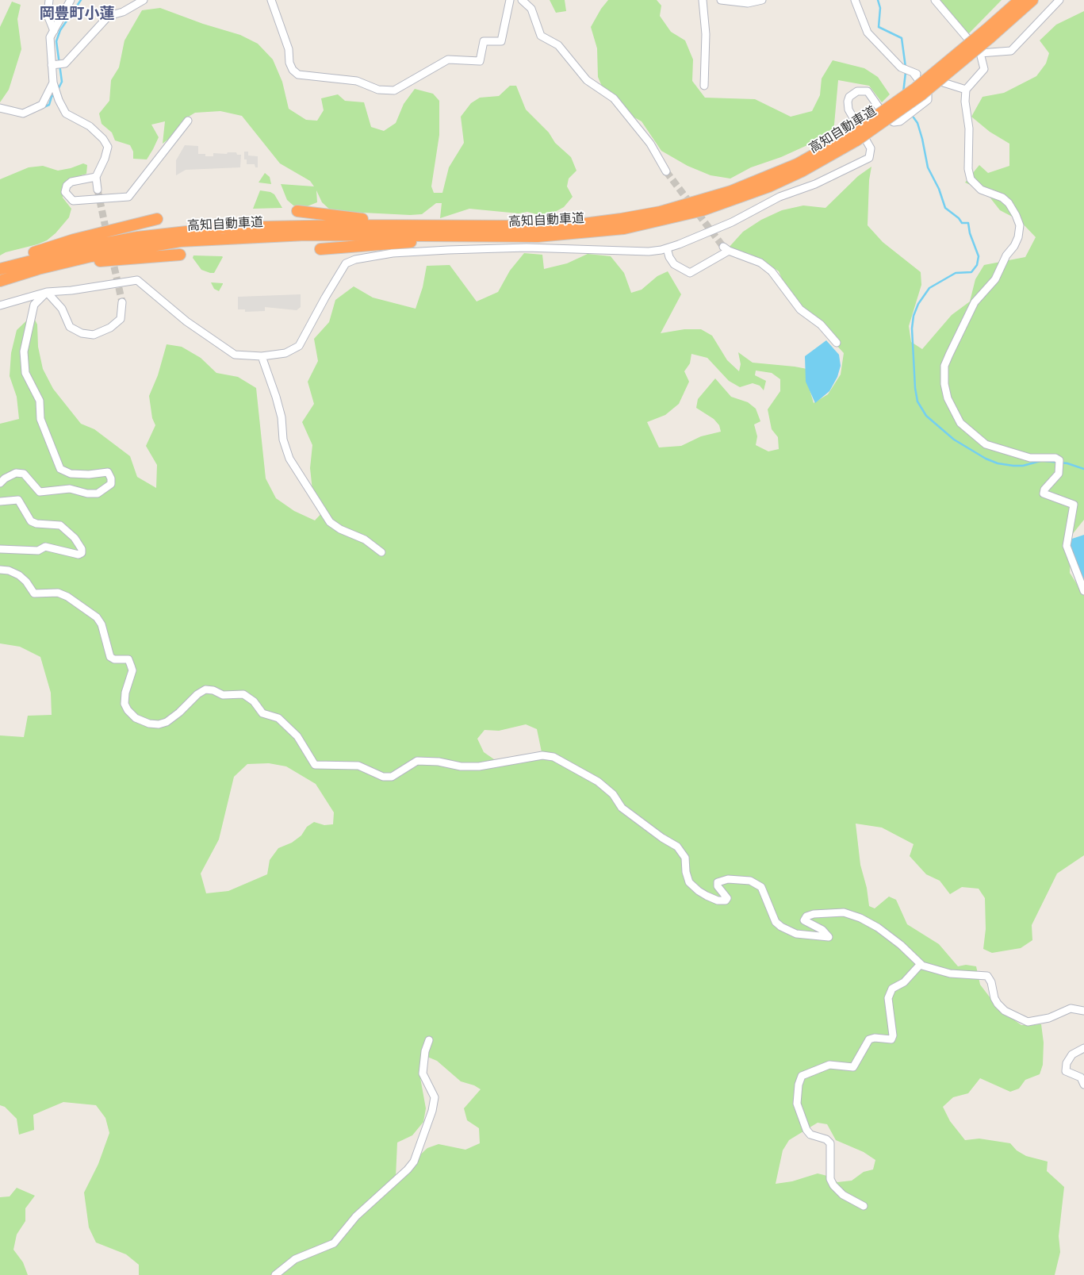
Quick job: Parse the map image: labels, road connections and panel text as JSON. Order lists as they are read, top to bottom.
{
  "streets": {
    "highway": ["高知自動車道"]
  },
  "districts": ["岡豊町小蓮"]
}
